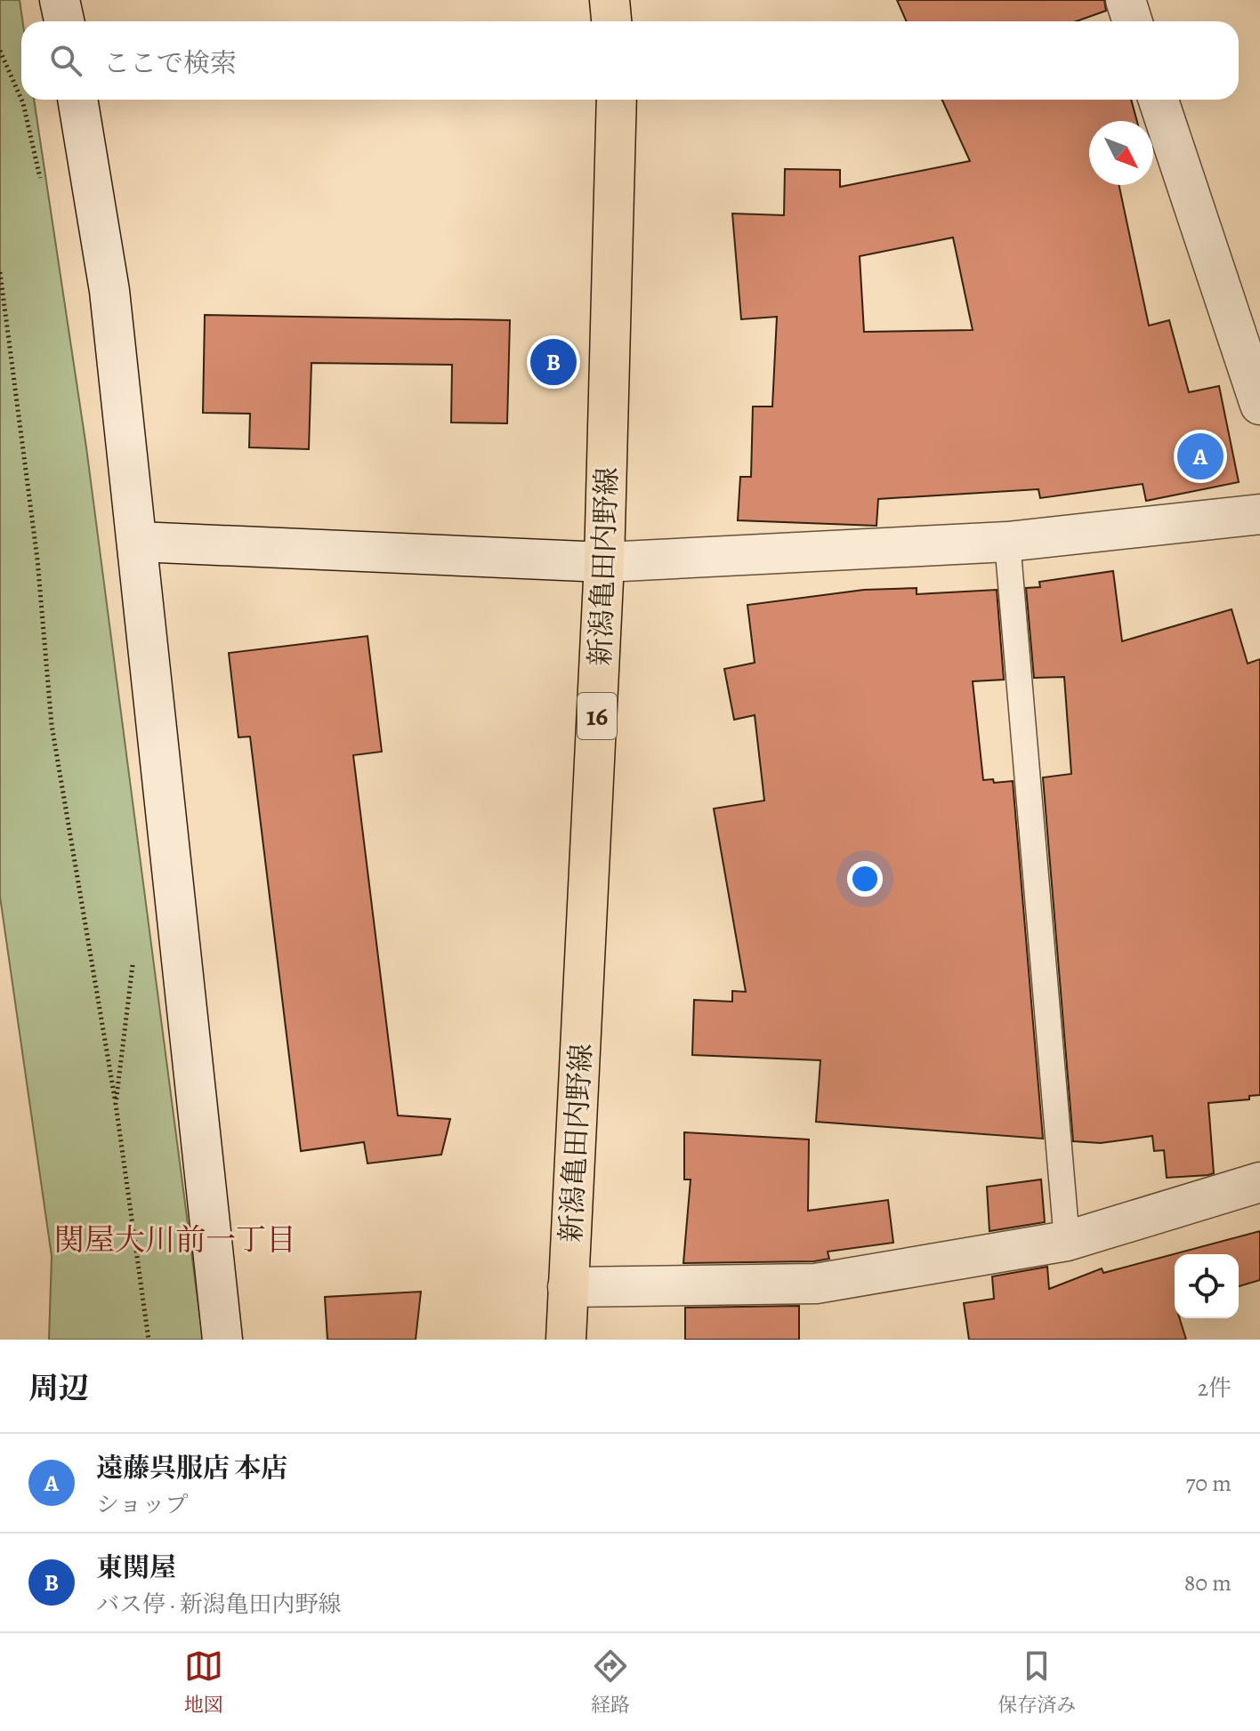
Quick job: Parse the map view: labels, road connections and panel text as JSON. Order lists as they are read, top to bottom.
{
  "streets": {
    "main road": ["新潟亀田内野線", "16"]
  },
  "districts": ["関屋大川前一丁目"],
  "north": "bottom right",
  "page": {
    "search": "ここで検索",
    "pins": ["B", "A"],
    "heading": ["周辺", "2件"],
    "list": [
      {
        "mark": "A",
        "name": "遠藤呉服店 本店",
        "note": "ショップ",
        "value": "70 m"
      },
      {
        "mark": "B",
        "name": "東関屋",
        "note": "バス停 · 新潟亀田内野線",
        "value": "80 m"
      }
    ],
    "nav": ["地図", "経路", "保存済み"]
  }
}
